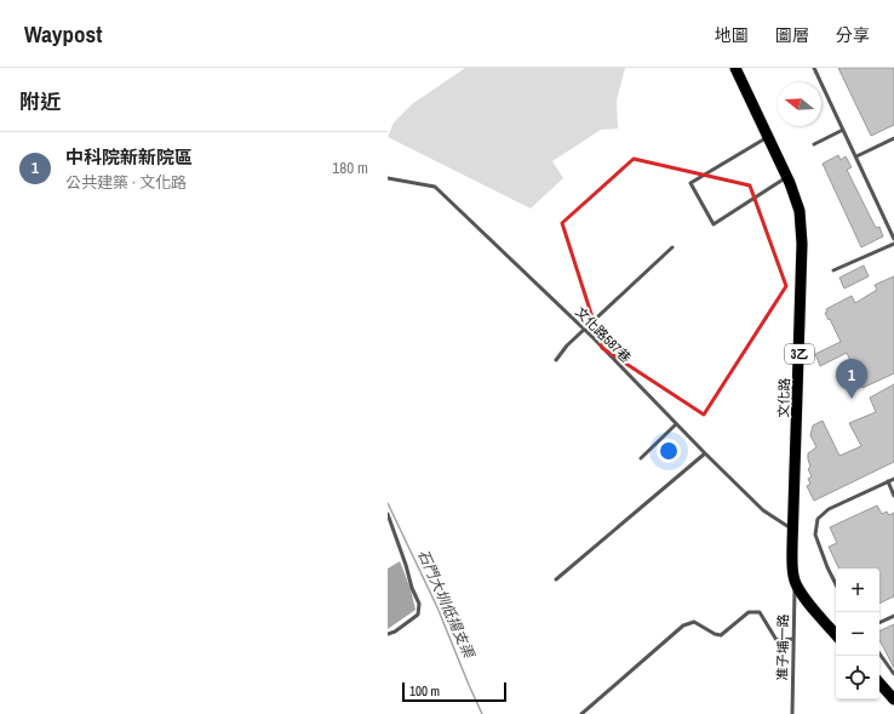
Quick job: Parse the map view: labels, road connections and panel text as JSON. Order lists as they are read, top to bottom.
{
  "streets": {
    "main road": ["3乙", "文化路"],
    "lane": ["文化路587巷", "准子埔一路"]
  },
  "crossings": [
    ["文化路587巷", "文化路"],
    ["文化路", "准子埔一路"]
  ],
  "water": ["石門大圳低揚支渠"],
  "scale_bar": "100 m",
  "north": "left",
  "page": {
    "header": "Waypost",
    "nav": ["地圖", "圖層", "分享"],
    "heading": "附近",
    "list": [
      {
        "mark": "1",
        "name": "中科院新新院區",
        "note": "公共建築 · 文化路",
        "value": "180 m"
      }
    ],
    "pins": "1",
    "map_buttons": ["+", "−"],
    "scale": "100 m"
  }
}
